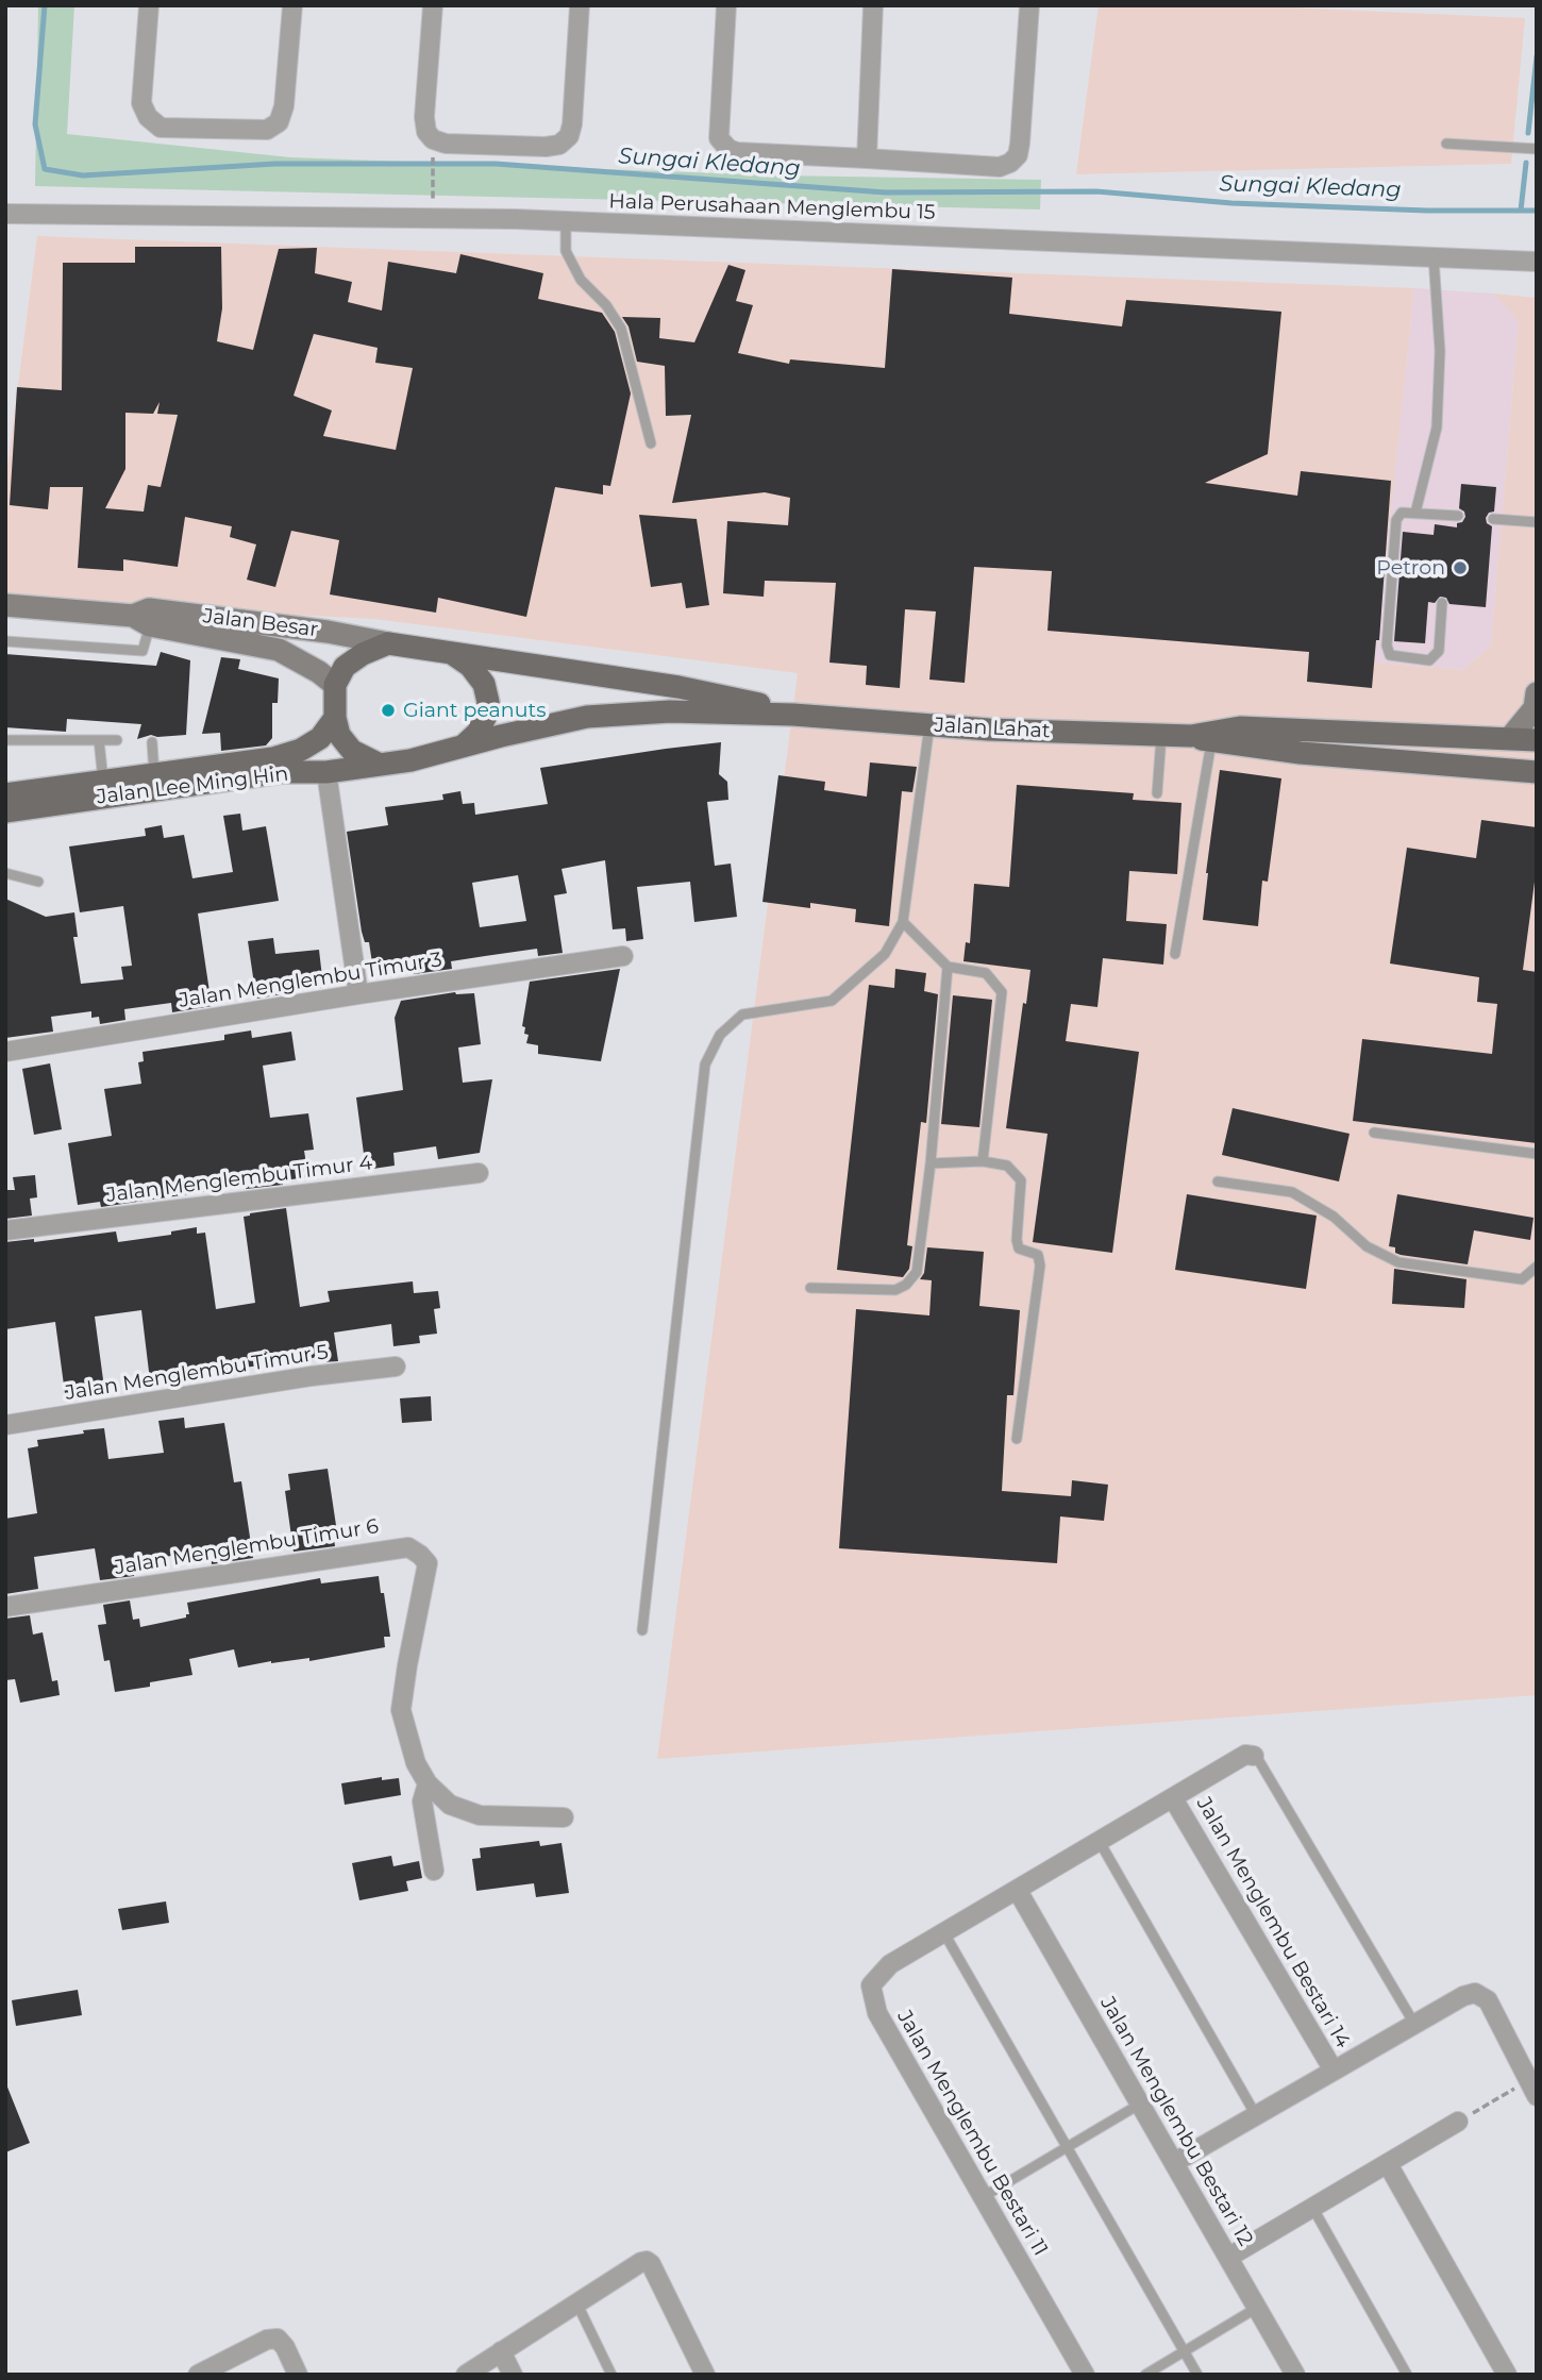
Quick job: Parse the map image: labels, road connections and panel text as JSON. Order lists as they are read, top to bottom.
{
  "streets": {
    "main road": ["Jalan Besar", "Jalan Lahat", "Jalan Lee Ming Hin"],
    "street": [
      "Hala Perusahaan Menglembu 15",
      "Jalan Menglembu Timur 3",
      "Jalan Menglembu Timur 4",
      "Jalan Menglembu Timur 5",
      "Jalan Menglembu Timur 6",
      "Jalan Menglembu Bestari 14",
      "Jalan Menglembu Bestari 12",
      "Jalan Menglembu Bestari 11"
    ]
  },
  "crossings": [
    ["Jalan Besar", "Jalan Lahat"],
    ["Jalan Besar", "Jalan Lee Ming Hin"],
    ["Jalan Lahat", "Jalan Lee Ming Hin"],
    ["Jalan Menglembu Bestari 14", "Jalan Menglembu Bestari 11"],
    ["Jalan Menglembu Bestari 12", "Jalan Menglembu Bestari 11"]
  ],
  "water": ["Sungai Kledang"],
  "places": ["Petron", "Giant peanuts"]
}
